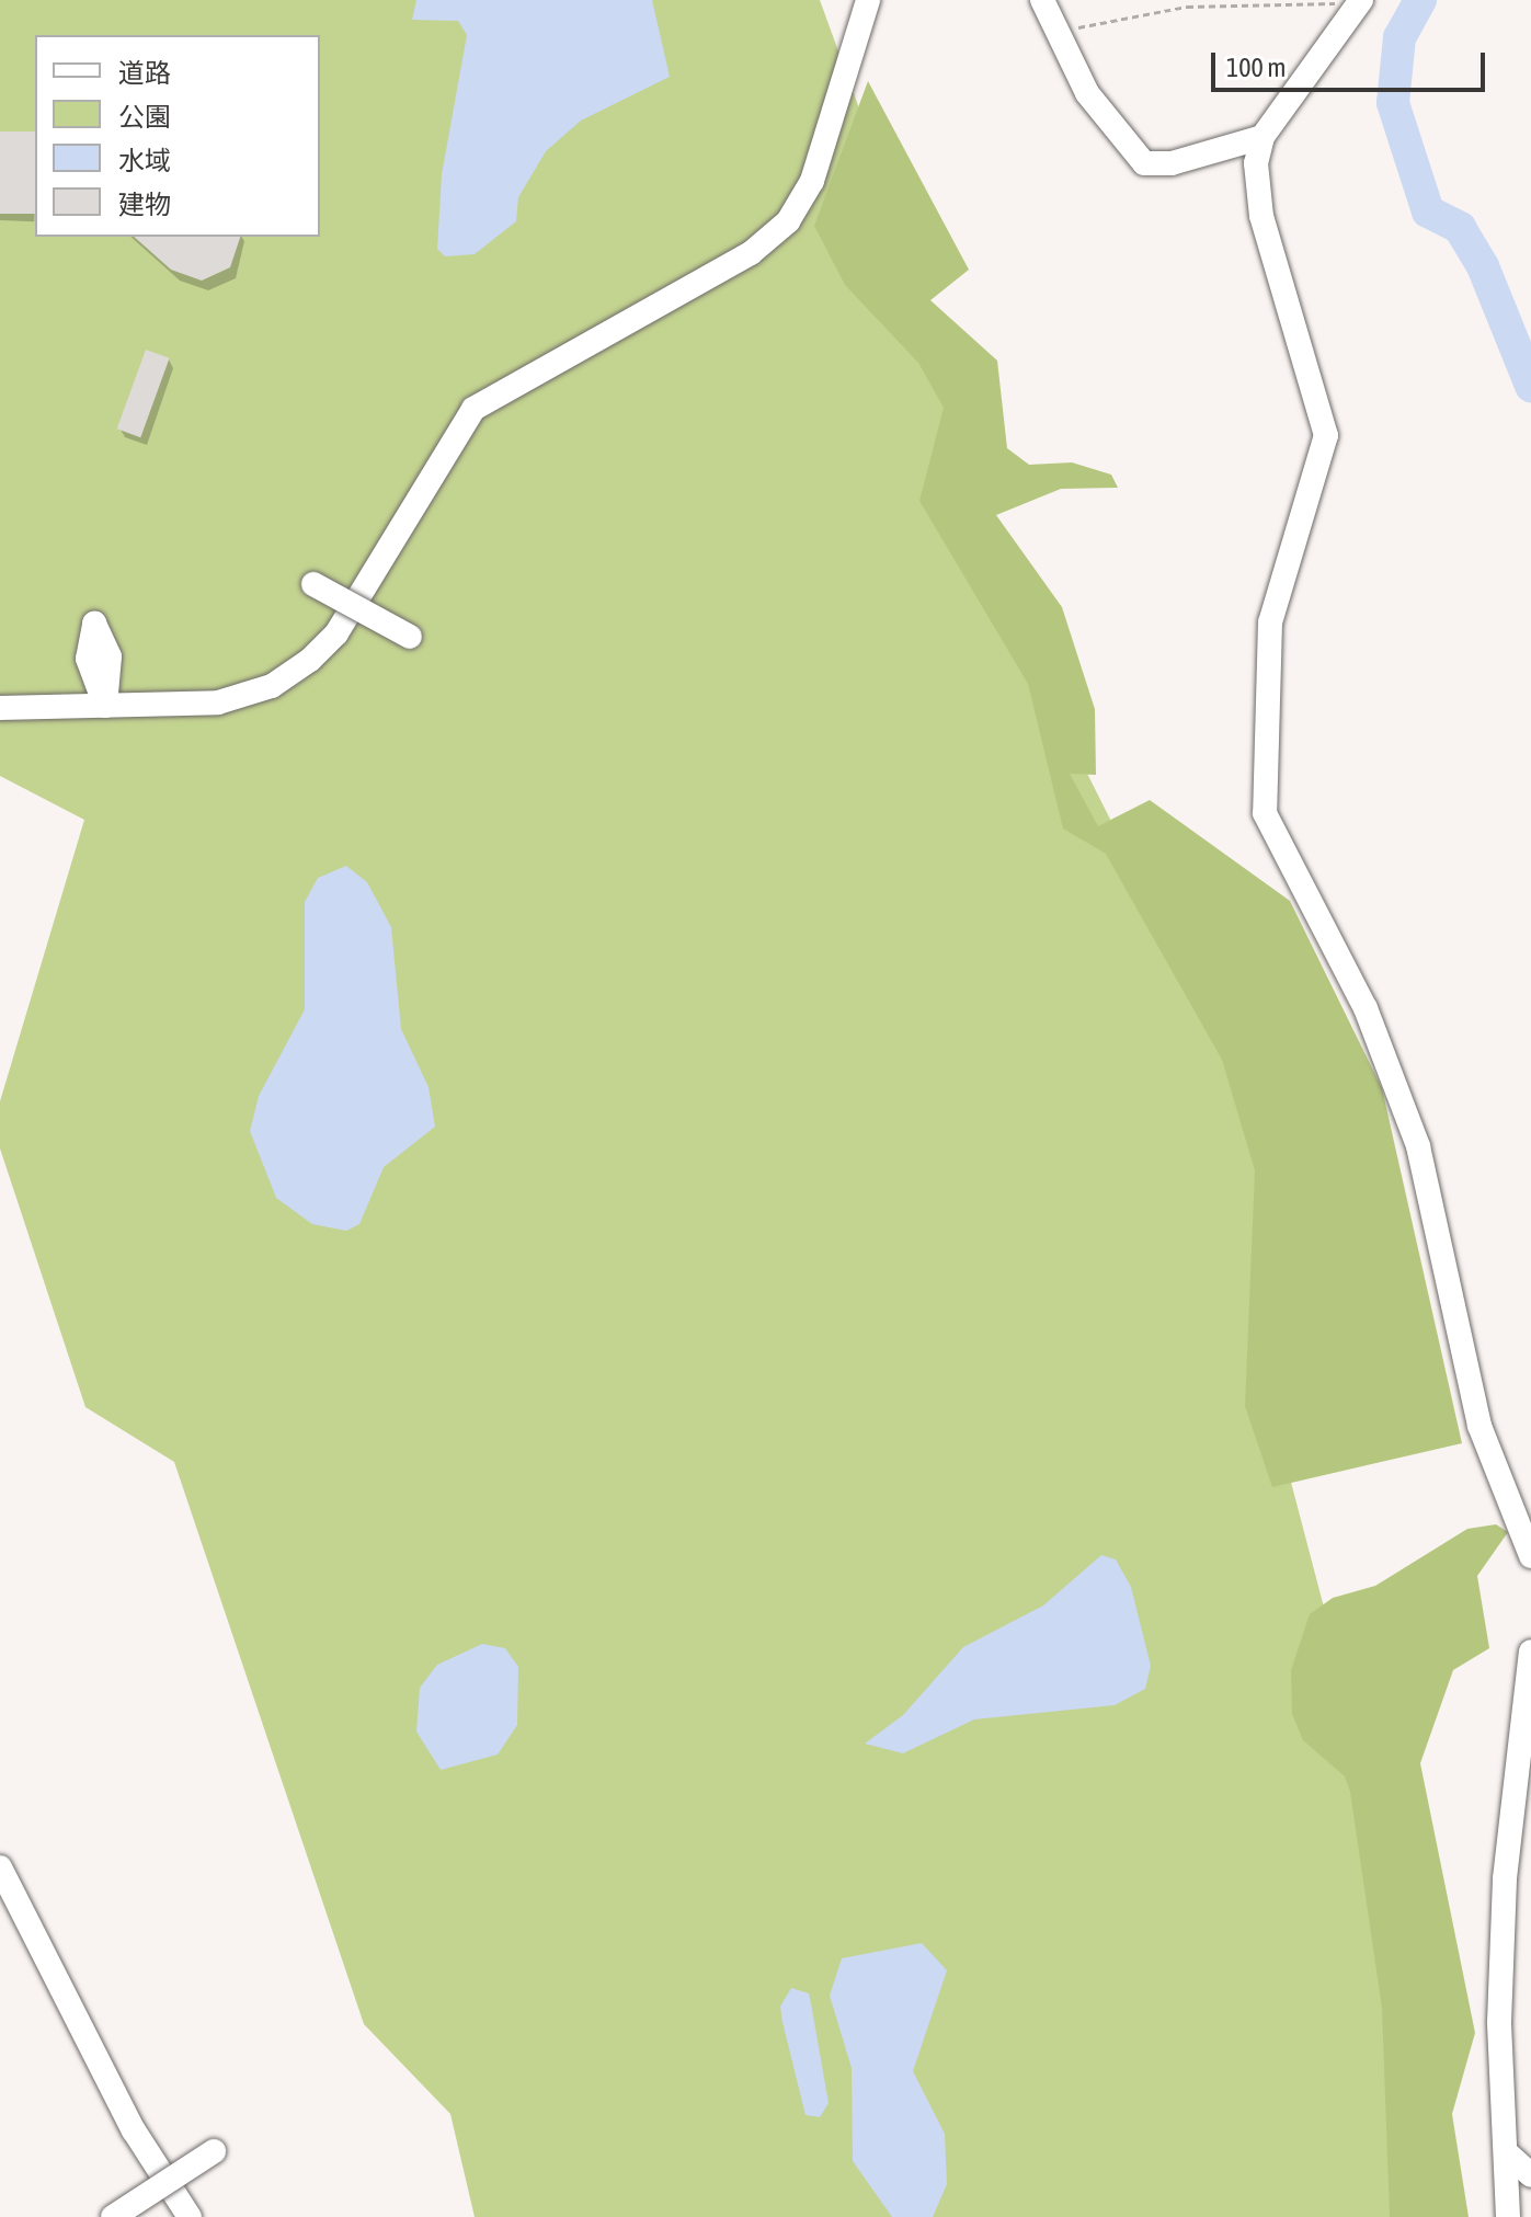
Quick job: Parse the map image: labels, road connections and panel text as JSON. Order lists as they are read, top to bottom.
{
  "legend": [
    "道路",
    "公園",
    "水域",
    "建物"
  ],
  "scale_bar": "100 m"
}
